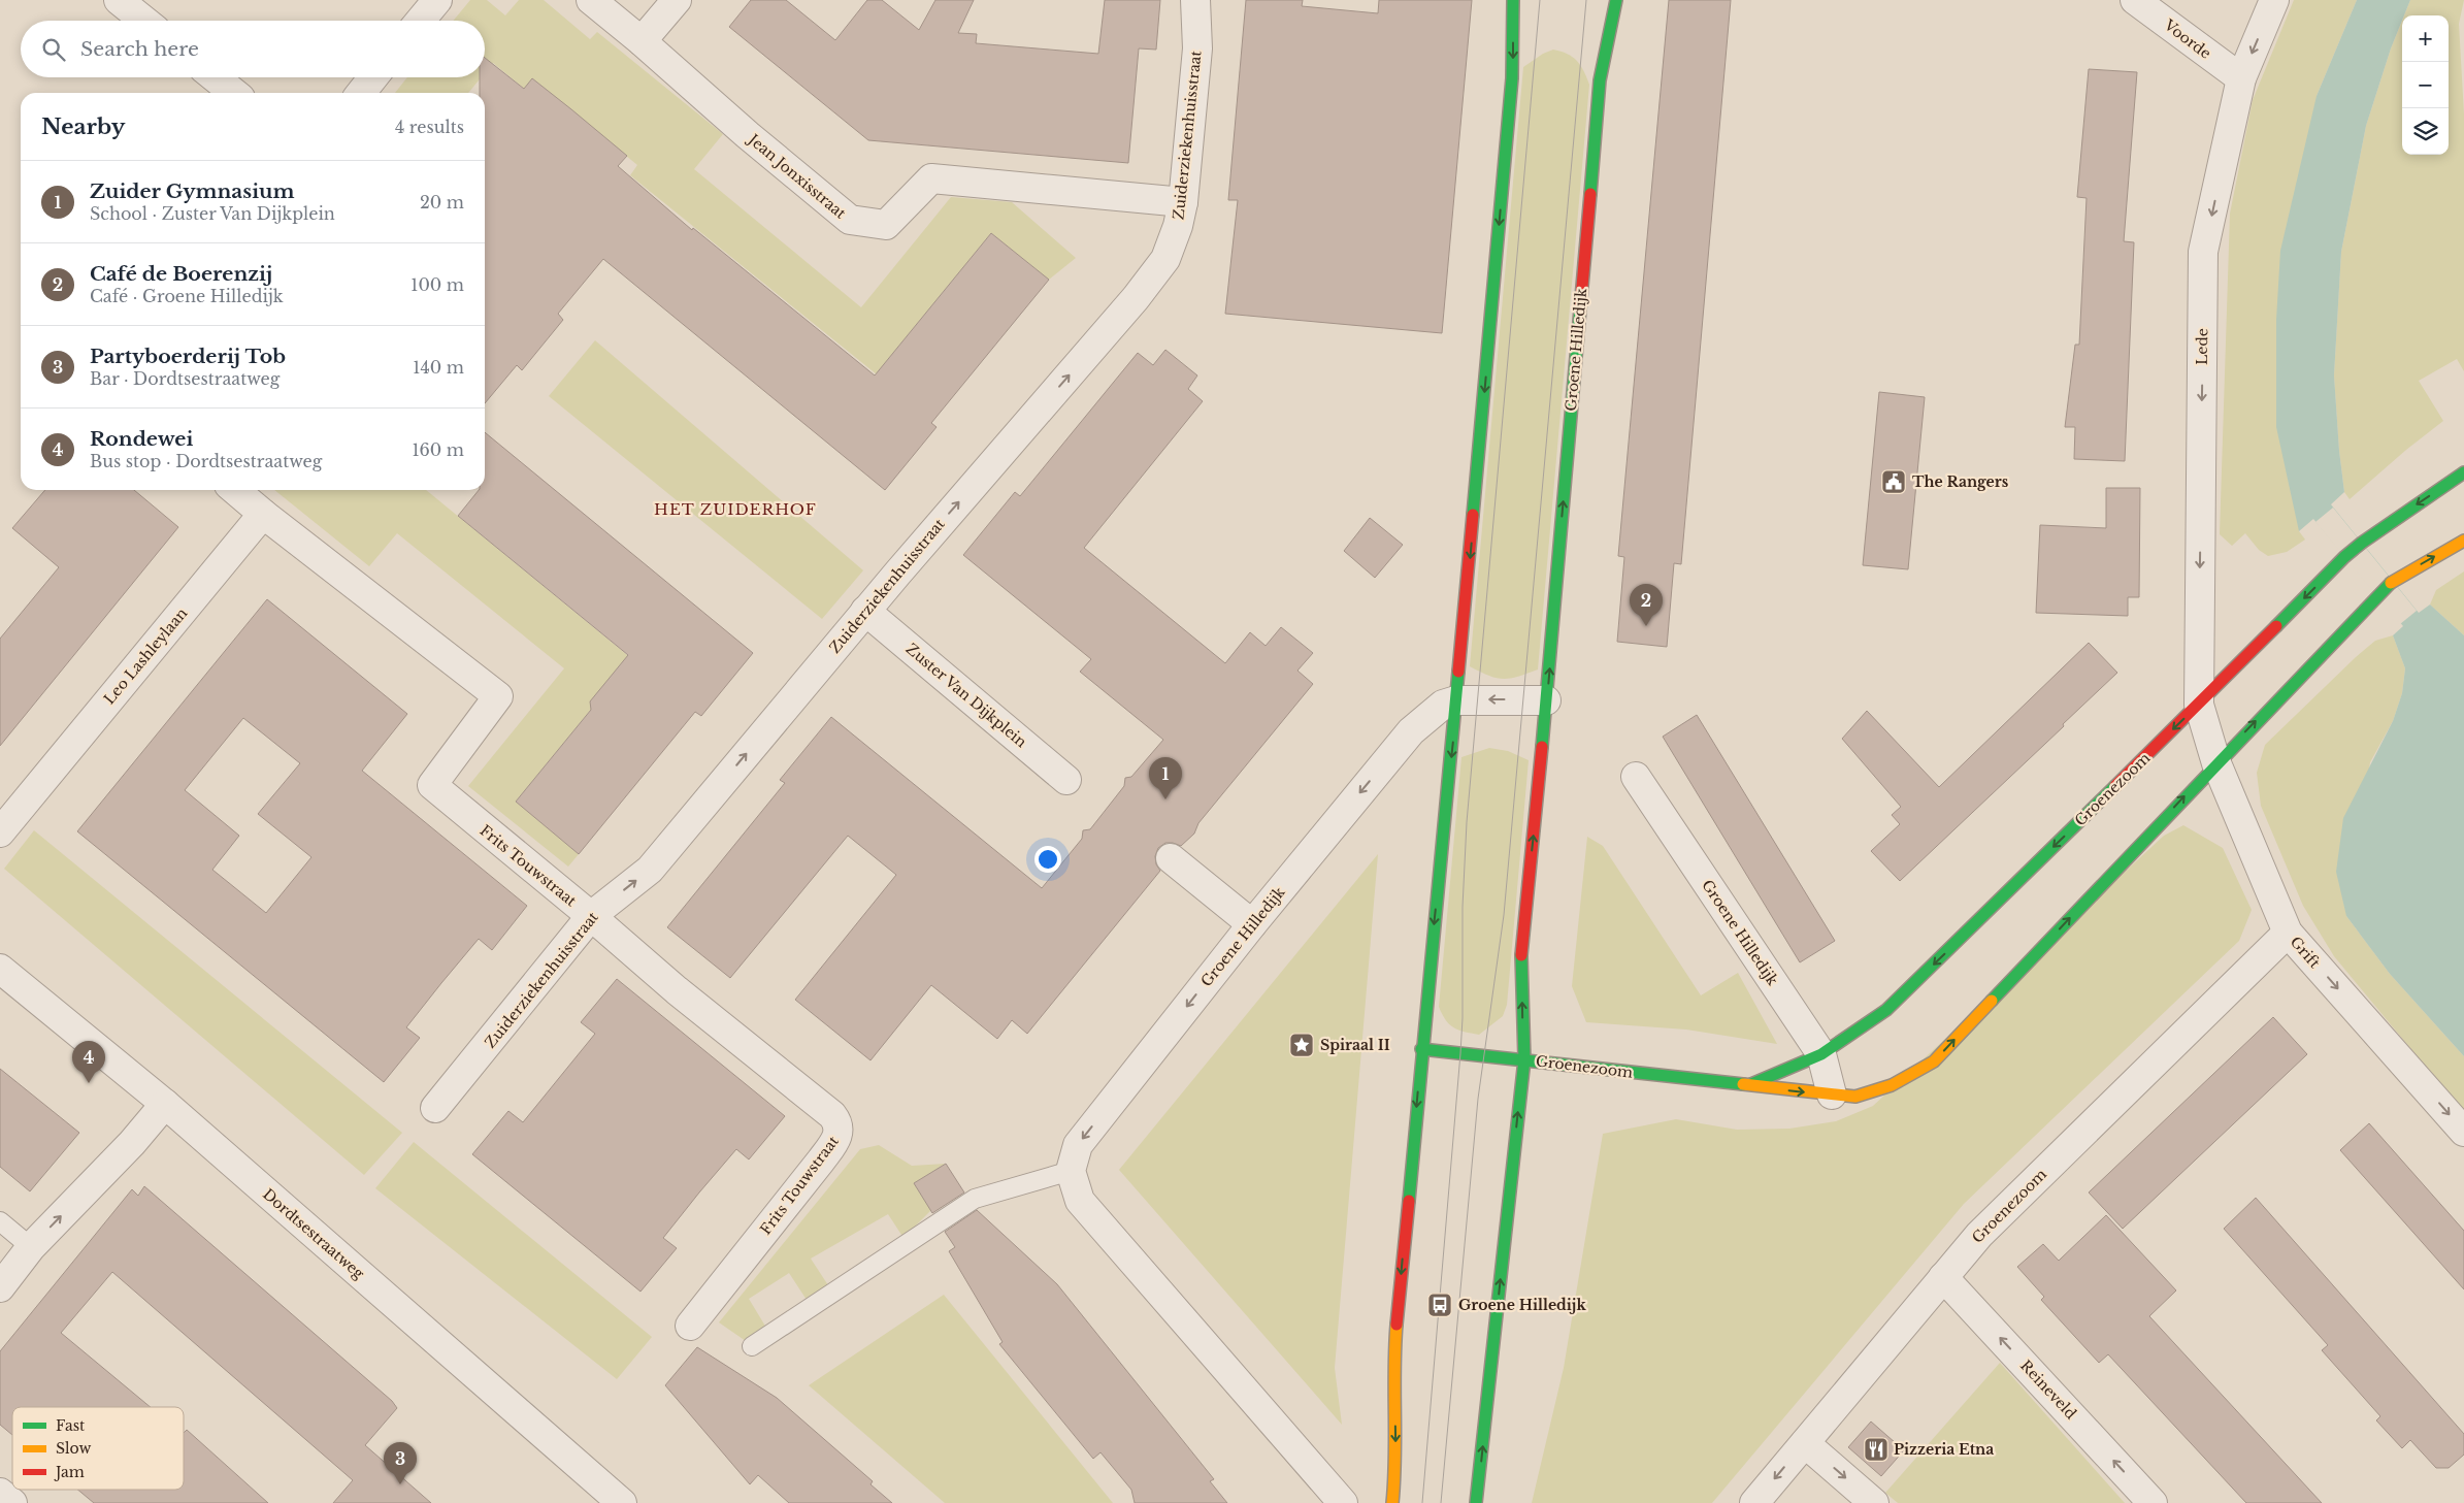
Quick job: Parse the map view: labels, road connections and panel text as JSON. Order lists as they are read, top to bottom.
{
  "streets": {
    "street": [
      "Voorde",
      "Zuiderziekenhuisstraat",
      "Jean Jonxisstraat",
      "Lede",
      "Groene Hilledijk",
      "Leo Lashleylaan",
      "Zuster Van Dijkplein",
      "Groenezoom",
      "Frits Touwstraat",
      "Grift",
      "Dordtsestraatweg",
      "Reineveld"
    ]
  },
  "crossings": [
    ["Voorde", "Lede"],
    ["Zuiderziekenhuisstraat", "Jean Jonxisstraat"],
    ["Zuiderziekenhuisstraat", "Zuster Van Dijkplein"],
    ["Zuiderziekenhuisstraat", "Frits Touwstraat"],
    ["Lede", "Groenezoom"],
    ["Lede", "Grift"],
    ["Groene Hilledijk", "Groenezoom"],
    ["Leo Lashleylaan", "Frits Touwstraat"],
    ["Groenezoom", "Grift"],
    ["Groenezoom", "Reineveld"]
  ],
  "one_way": [
    "Zuiderziekenhuisstraat",
    "Lede",
    "Grift",
    "Reineveld"
  ],
  "districts": ["HET ZUIDERHOF"],
  "places": {
    "public building": ["The Rangers"],
    "place": ["Spiraal II"],
    "bus stop": ["Groene Hilledijk"],
    "restaurant": ["Pizzeria Etna"]
  },
  "legend": ["Fast", "Slow", "Jam"],
  "page": {
    "map_buttons": ["+", "−"],
    "search": "Search here",
    "heading": ["Nearby", "4 results"],
    "list": [
      {
        "mark": "1",
        "name": "Zuider Gymnasium",
        "note": "School · Zuster Van Dijkplein",
        "value": "20 m"
      },
      {
        "mark": "2",
        "name": "Café de Boerenzij",
        "note": "Café · Groene Hilledijk",
        "value": "100 m"
      },
      {
        "mark": "3",
        "name": "Partyboerderij Tob",
        "note": "Bar · Dordtsestraatweg",
        "value": "140 m"
      },
      {
        "mark": "4",
        "name": "Rondewei",
        "note": "Bus stop · Dordtsestraatweg",
        "value": "160 m"
      }
    ],
    "pins": [
      "2",
      "1",
      "4",
      "3"
    ]
  }
}
